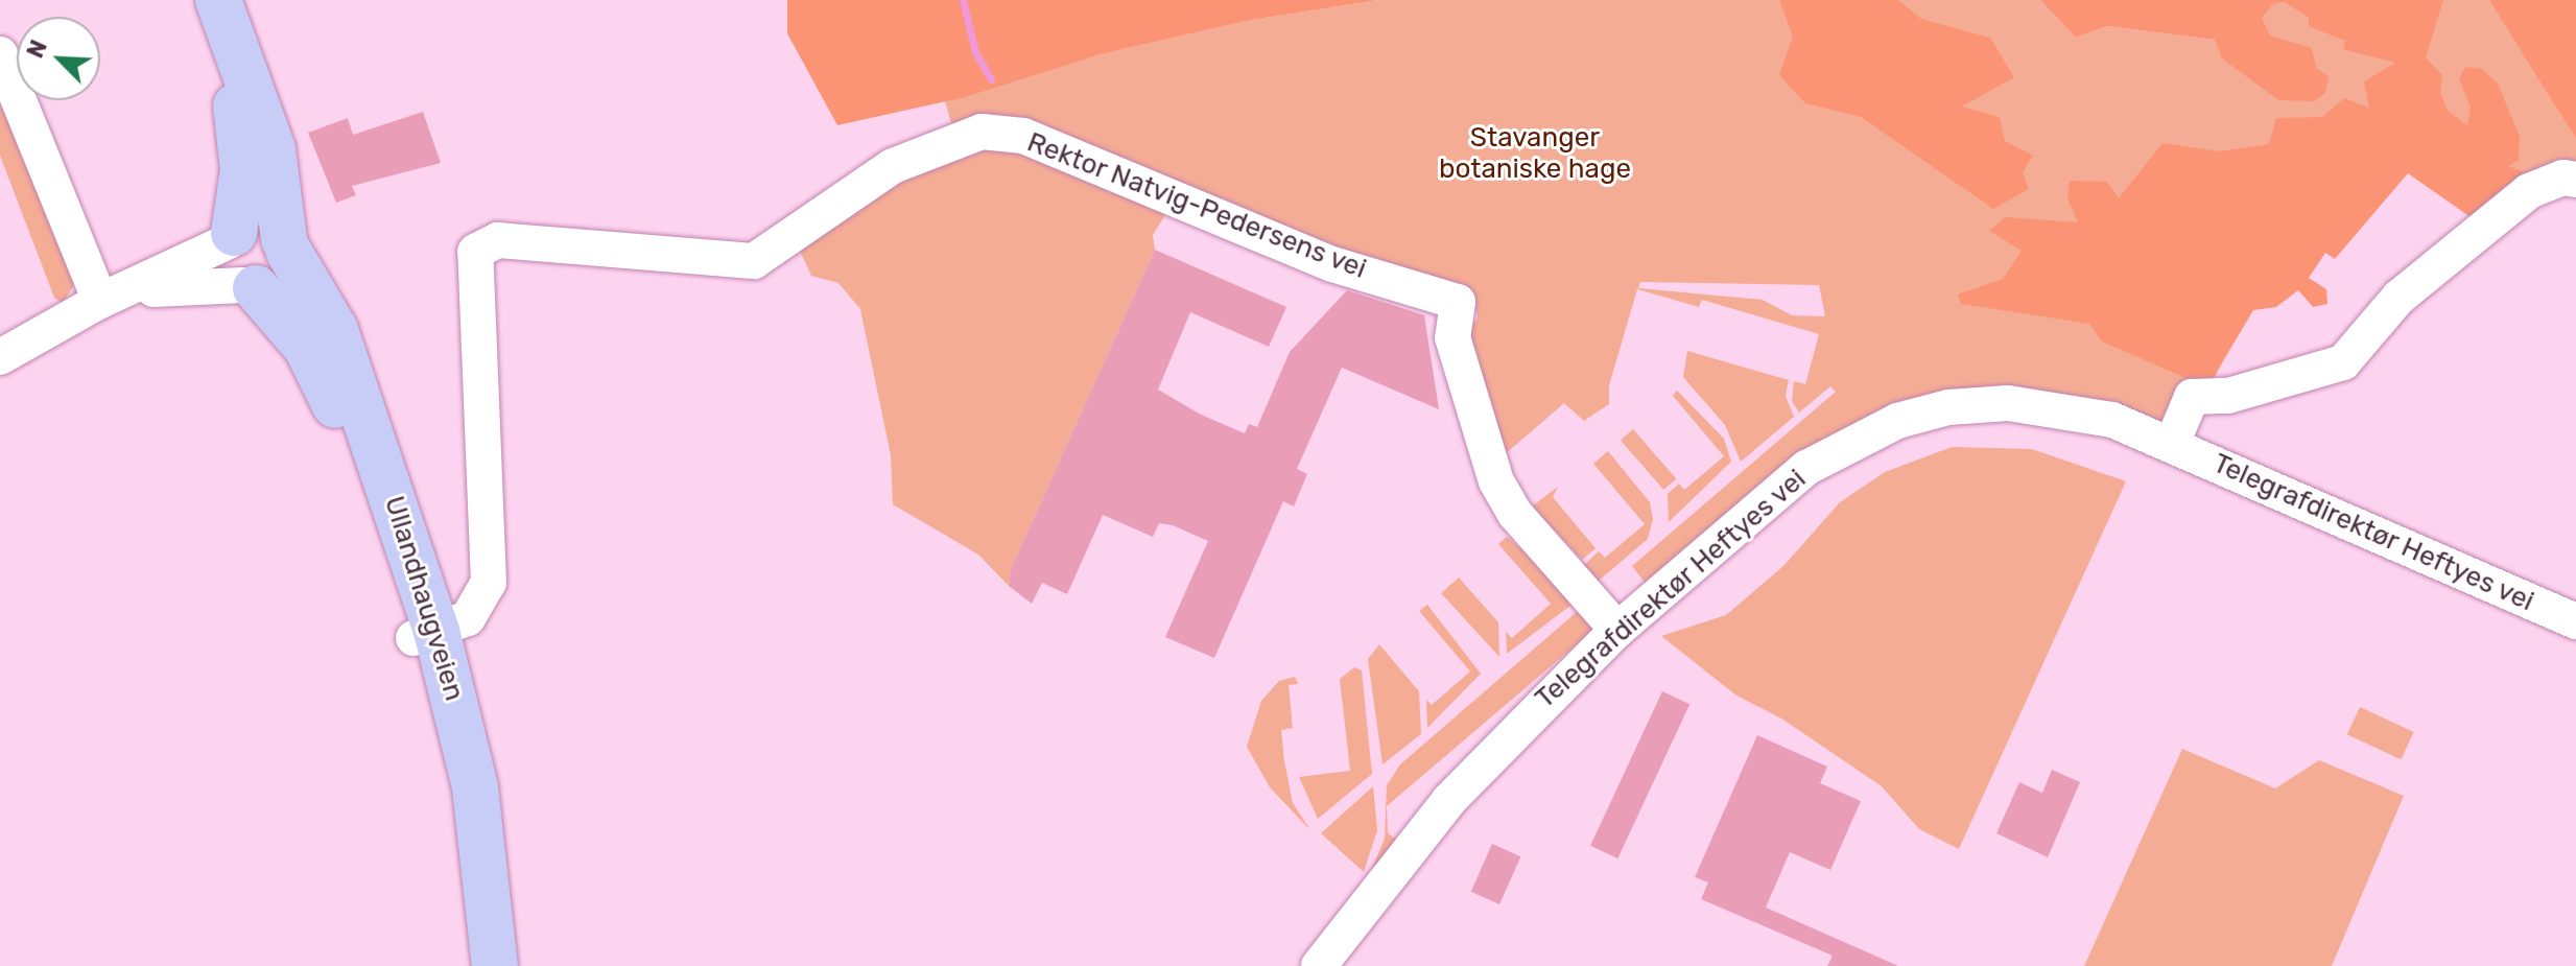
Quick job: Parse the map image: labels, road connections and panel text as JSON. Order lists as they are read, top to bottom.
{
  "streets": {
    "main road": ["Ullandhaugveien"],
    "street": ["Rektor Natvig-Pedersens vei", "Telegrafdirektør Heftyes vei"]
  },
  "crossings": [
    ["Rektor Natvig-Pedersens vei", "Telegrafdirektør Heftyes vei"],
    ["Rektor Natvig-Pedersens vei", "Ullandhaugveien"]
  ],
  "parks": ["Stavanger botaniske hage"],
  "north": "top left"
}
